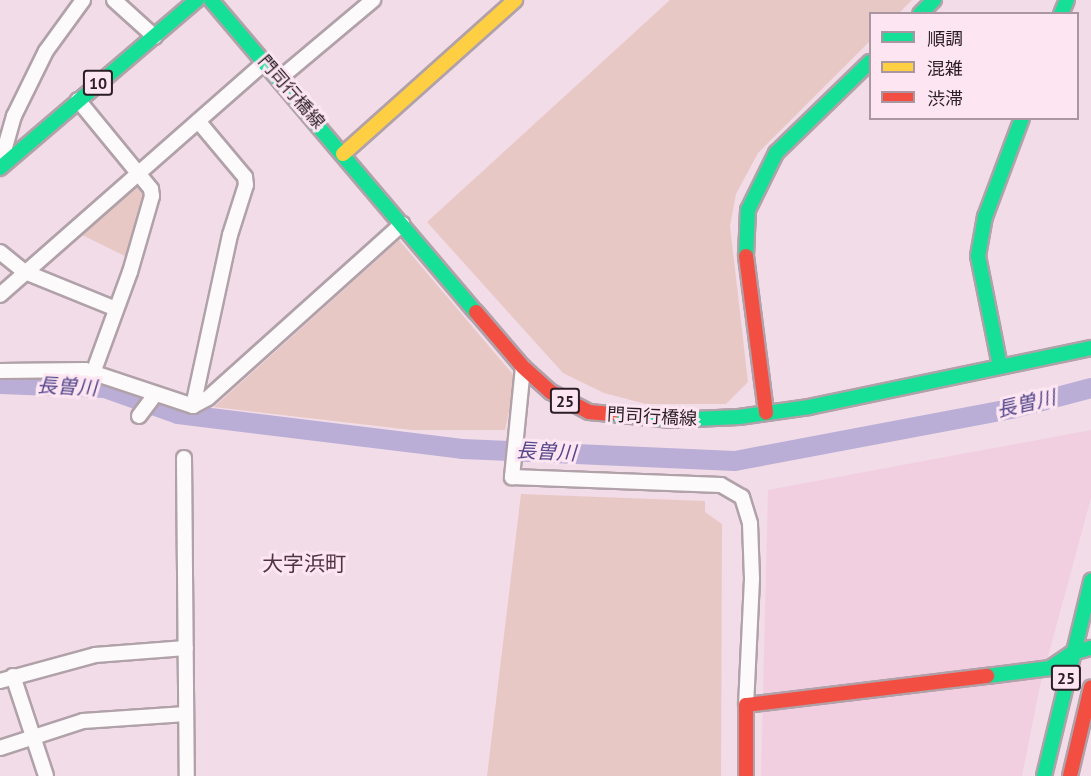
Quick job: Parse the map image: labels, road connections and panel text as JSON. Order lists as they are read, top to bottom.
{
  "streets": {
    "main road": ["10", "門司行橋線", "25"]
  },
  "districts": ["大字浜町"],
  "water": ["長曽川"],
  "legend": ["順調", "混雑", "渋滞"]
}
